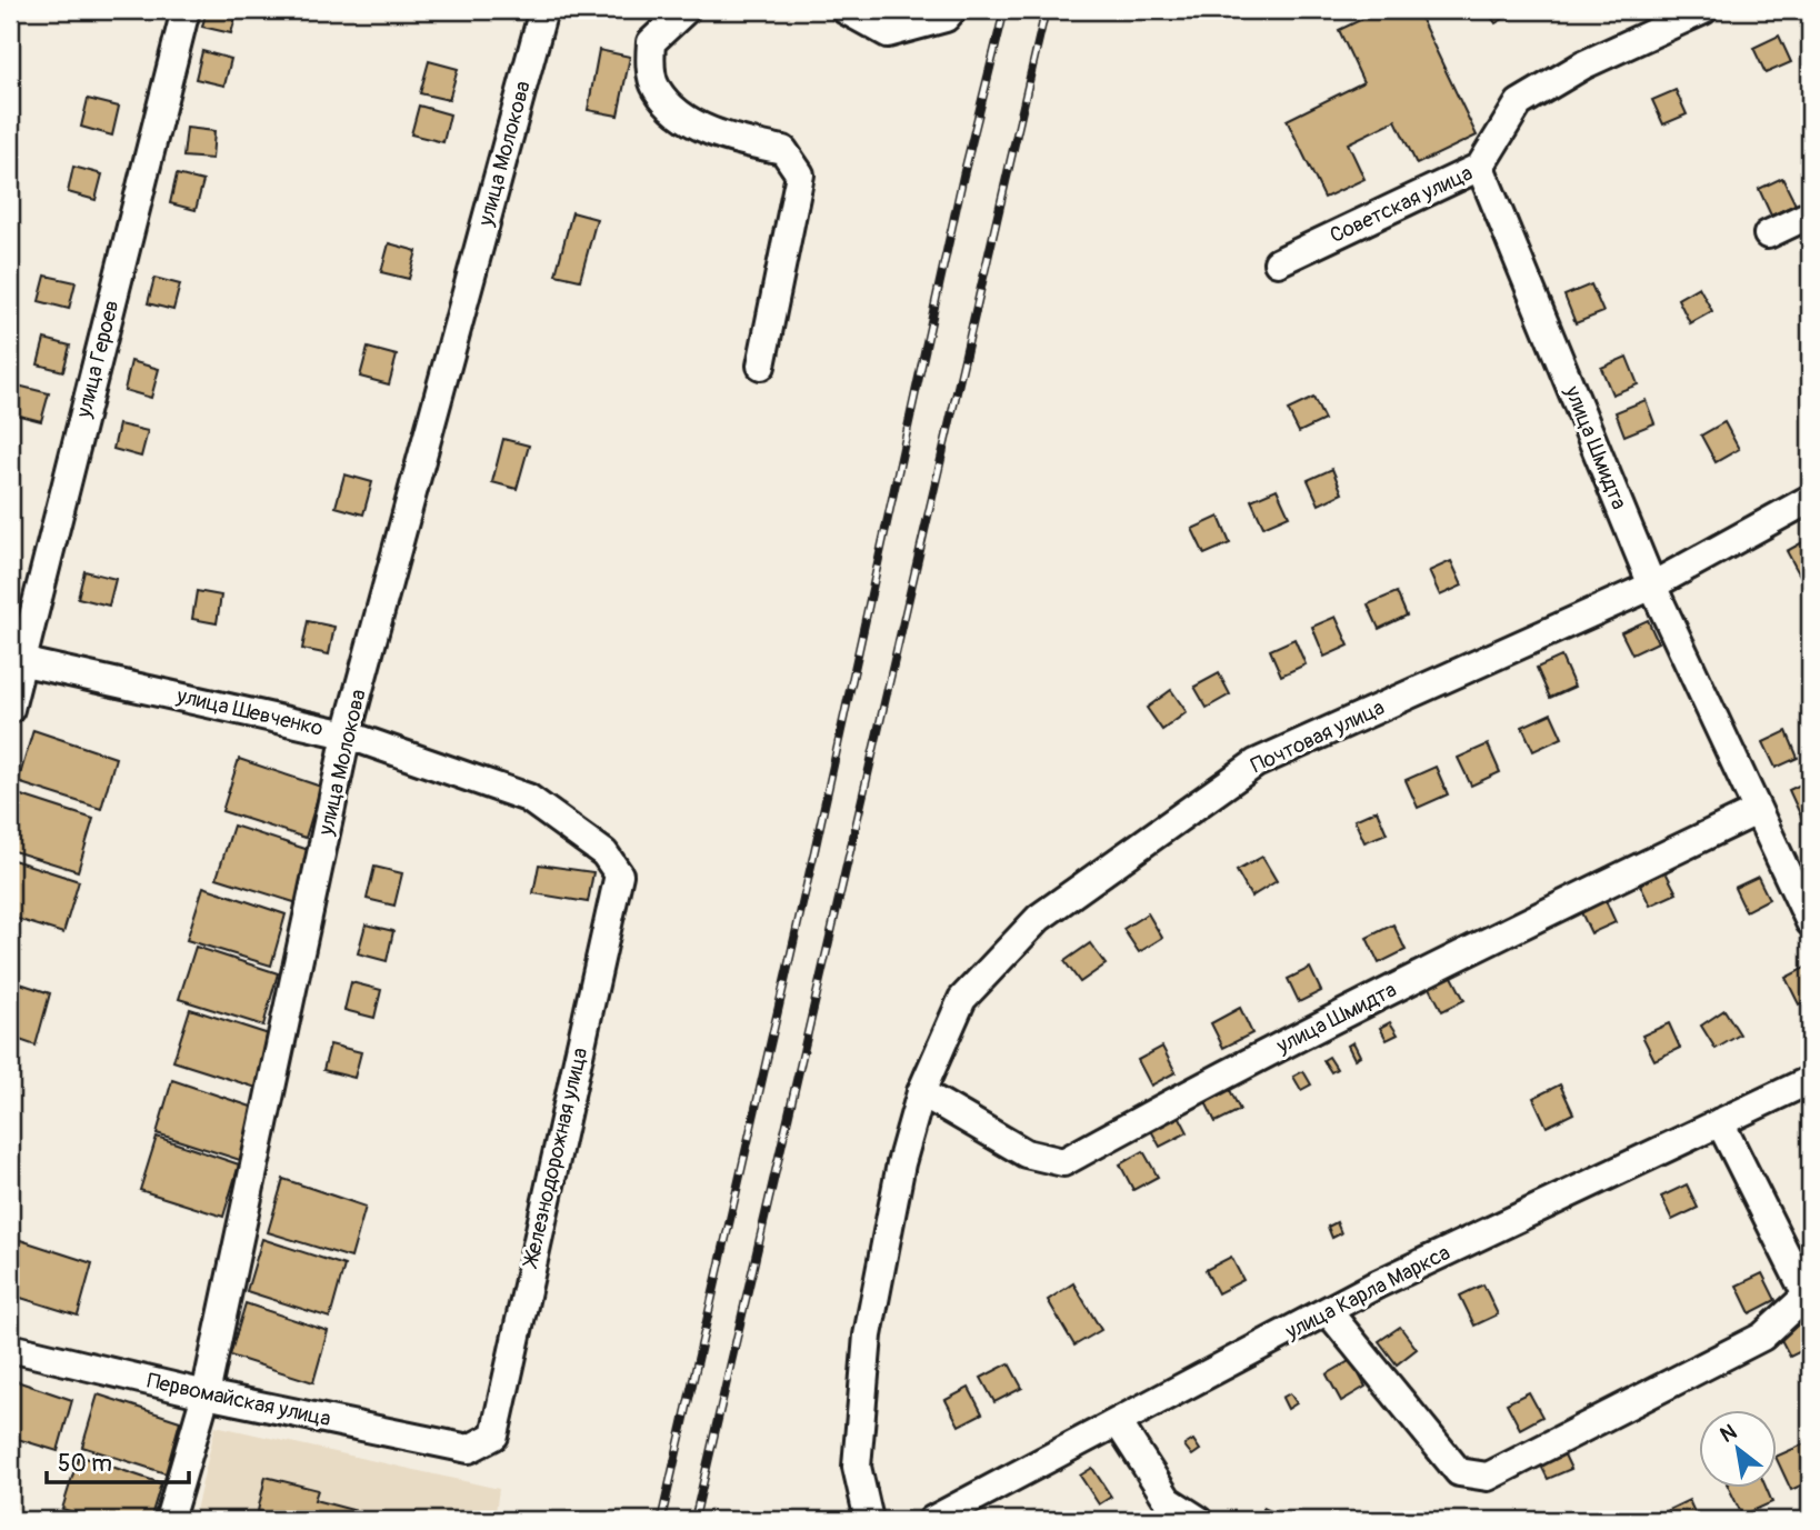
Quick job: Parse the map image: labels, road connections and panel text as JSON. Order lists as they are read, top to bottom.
{
  "streets": {
    "street": [
      "улица Молокова",
      "Советская улица",
      "улица Героев",
      "улица Шмидта",
      "улица Шевченко",
      "Почтовая улица",
      "Железнодорожная улица",
      "улица Карла Маркса",
      "Первомайская улица"
    ]
  },
  "crossings": [
    ["улица Молокова", "улица Шевченко"],
    ["улица Молокова", "Первомайская улица"],
    ["Советская улица", "улица Шмидта"],
    ["улица Героев", "улица Шевченко"],
    ["улица Шмидта", "Почтовая улица"],
    ["улица Шевченко", "Железнодорожная улица"],
    ["Железнодорожная улица", "Первомайская улица"]
  ],
  "scale_bar": "50 m",
  "north": "top left"
}
